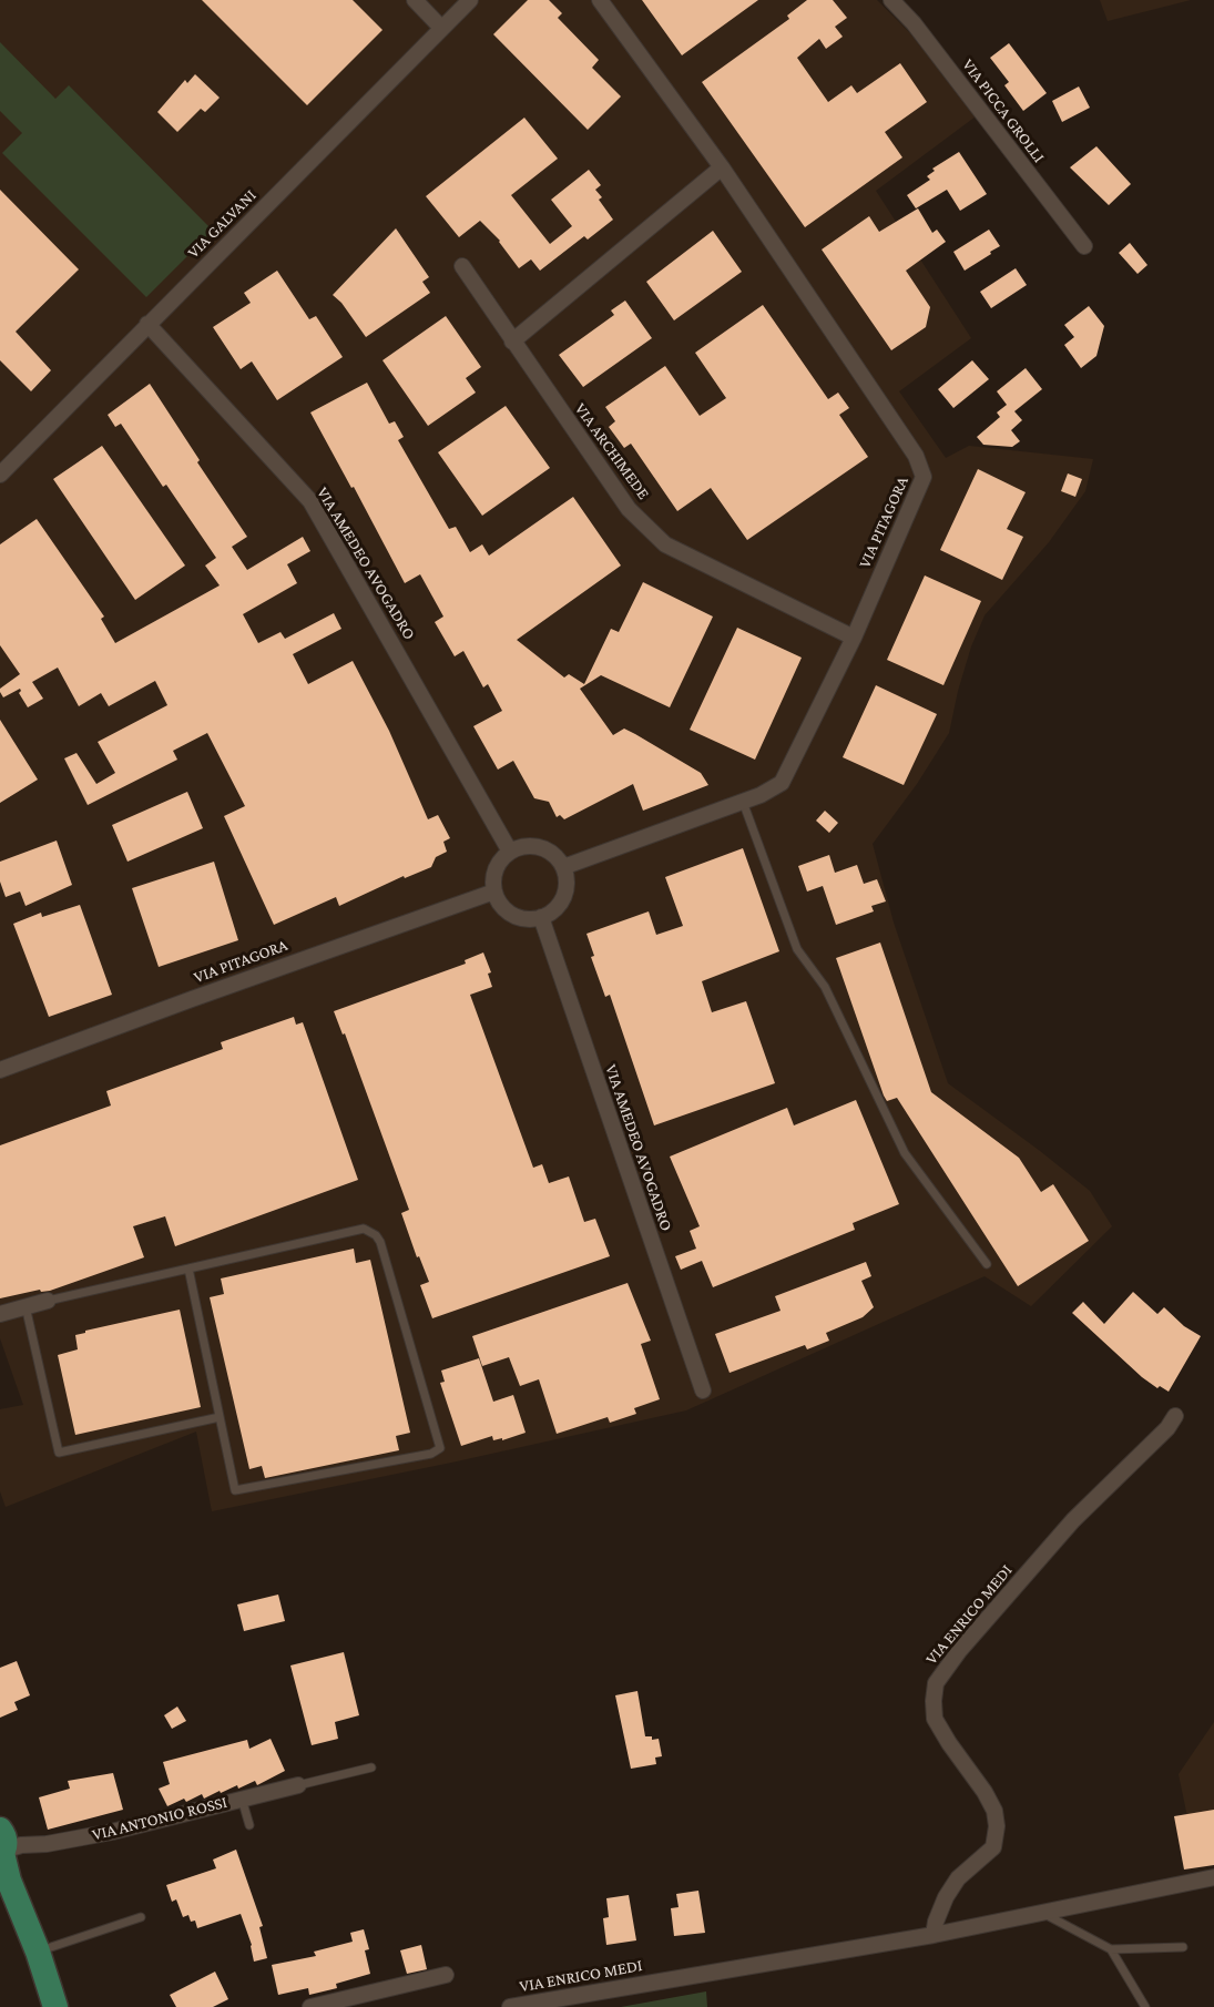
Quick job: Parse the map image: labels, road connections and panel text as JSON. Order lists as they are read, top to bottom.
{
  "streets": {
    "main road": ["VIA ANTONIO ROSSI"],
    "street": [
      "VIA PICCA GROLLI",
      "VIA GALVANI",
      "VIA ARCHIMEDE",
      "VIA PITAGORA",
      "VIA AMEDEO AVOGADRO",
      "VIA ENRICO MEDI"
    ]
  },
  "crossings": [
    ["VIA GALVANI", "VIA AMEDEO AVOGADRO"],
    ["VIA ARCHIMEDE", "VIA PITAGORA"],
    ["VIA PITAGORA", "VIA AMEDEO AVOGADRO"]
  ]
}
